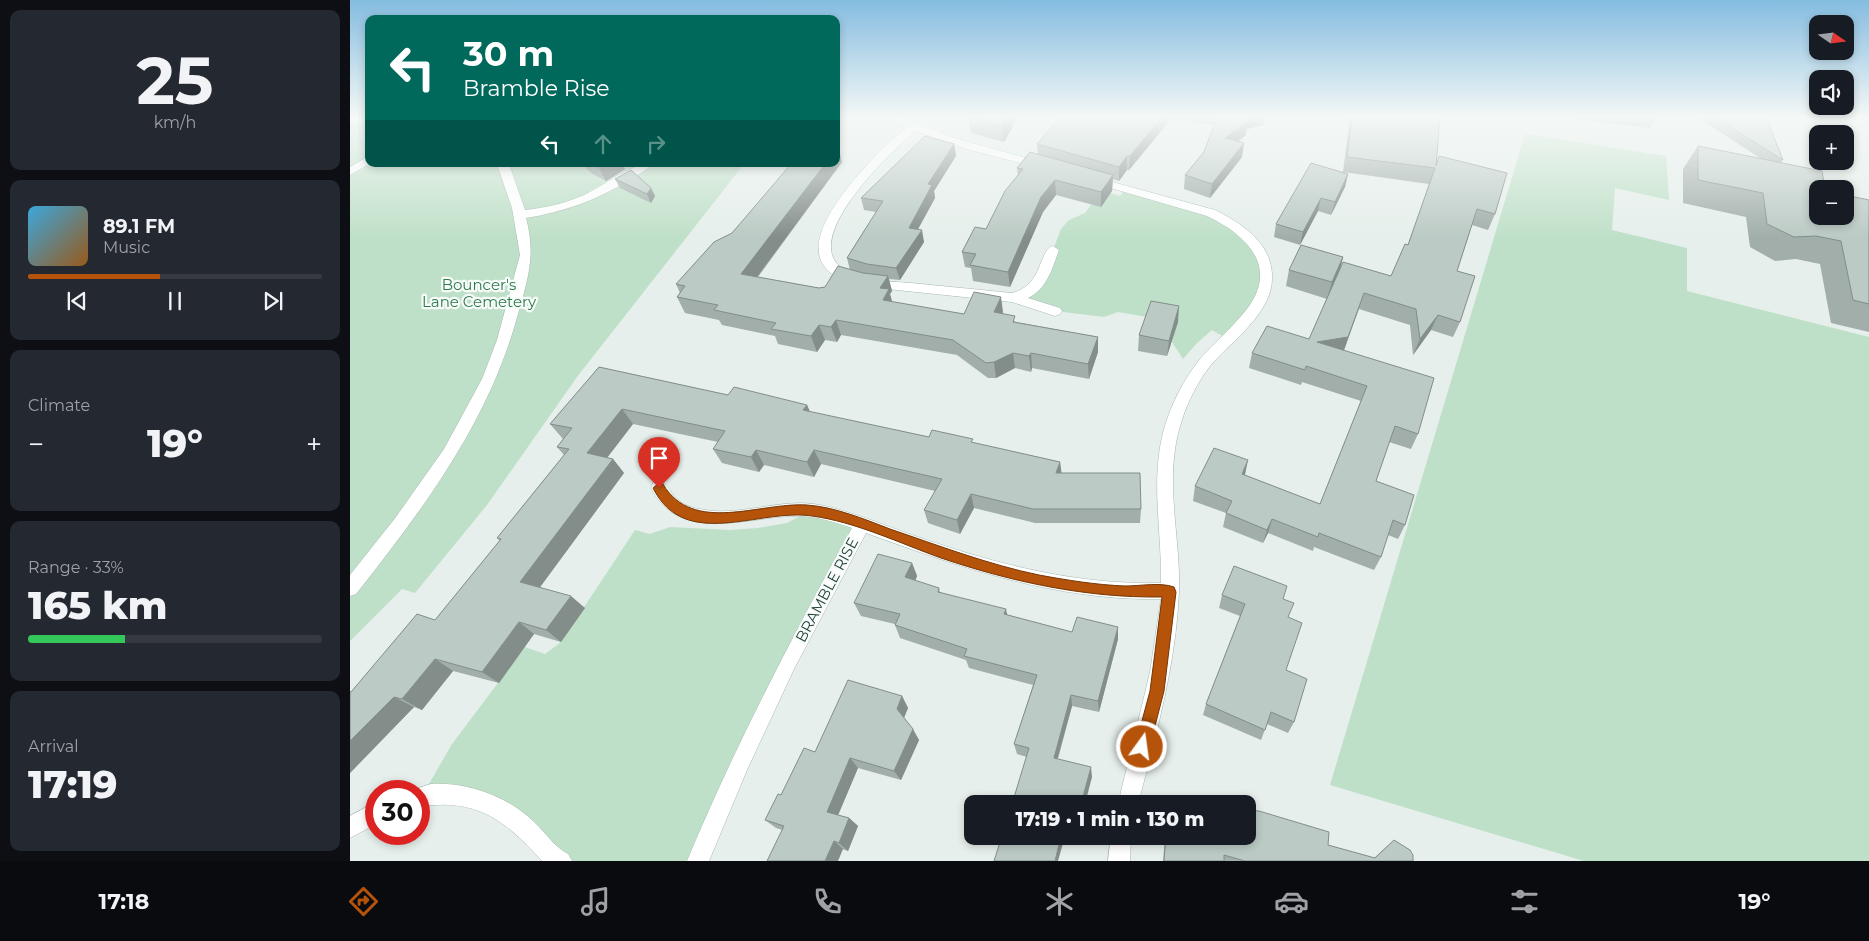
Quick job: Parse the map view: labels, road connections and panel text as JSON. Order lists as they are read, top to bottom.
{
  "streets": {
    "street": ["BRAMBLE RISE"]
  },
  "parks": ["Bouncer's Lane Cemetery"],
  "north": "right",
  "page": {
    "tile": [
      ["25", "km/h"],
      "Climate",
      ["Range · 33%", "165 km"],
      ["Arrival", "17:19"]
    ],
    "map_buttons": ["+", "−"],
    "turn": ["30 m", "Bramble Rise"],
    "song": ["89.1 FM", "Music"],
    "heat": ["−", "19°", "+"],
    "limit": "30",
    "trip": "17:19 · 1 min · 130 m",
    "tabs": ["17:18", "19°"]
  }
}
